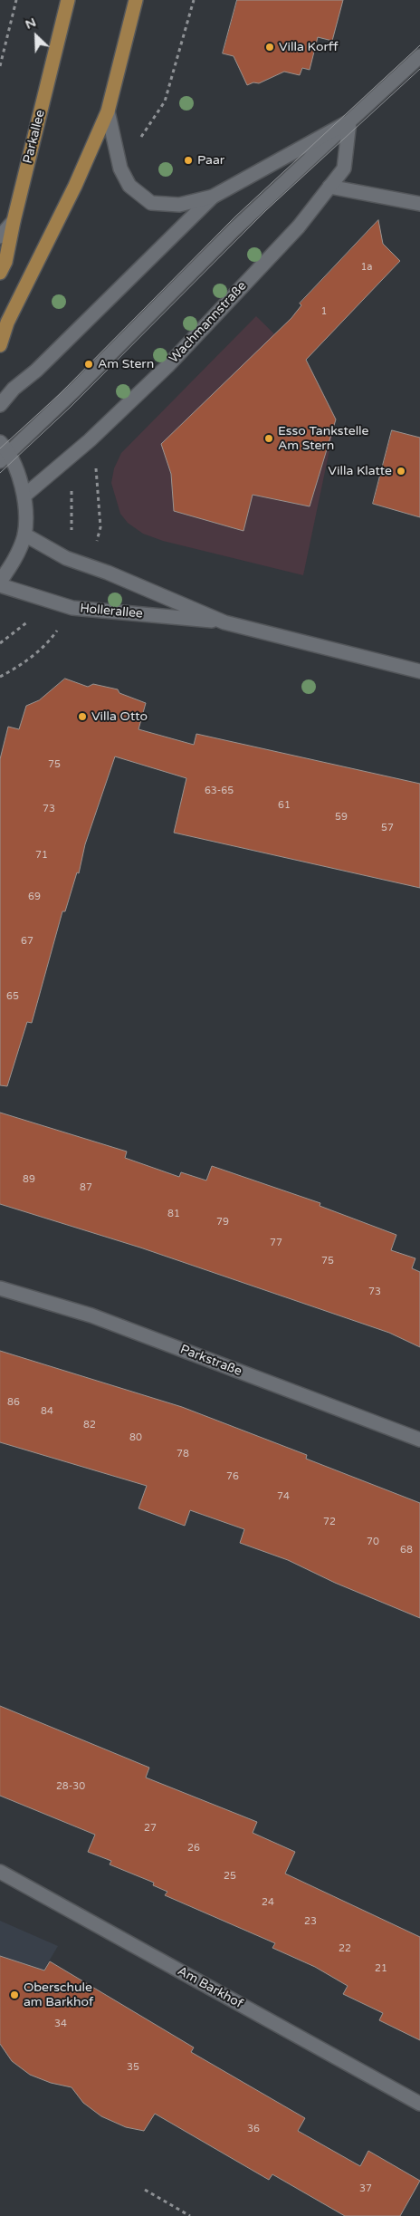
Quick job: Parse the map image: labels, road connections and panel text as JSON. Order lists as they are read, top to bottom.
{
  "streets": {
    "main road": ["Parkallee"],
    "street": [
      "Wachmannstraße",
      "Hollerallee",
      "Parkstraße",
      "Am Barkhof"
    ]
  },
  "places": [
    "Villa Korff",
    "Paar",
    "Am Stern",
    "Esso Tankstelle Am Stern",
    "Villa Klatte",
    "Villa Otto",
    "Oberschule am Barkhof"
  ],
  "house_numbers": [
    "1a",
    "1",
    "75",
    "63-65",
    "61",
    "73",
    "59",
    "57",
    "71",
    "69",
    "67",
    "65",
    "89",
    "87",
    "81",
    "79",
    "77",
    "75",
    "73",
    "86",
    "84",
    "82",
    "80",
    "78",
    "76",
    "74",
    "72",
    "70",
    "68",
    "28-30",
    "27",
    "26",
    "25",
    "24",
    "23",
    "22",
    "21",
    "34",
    "35",
    "36",
    "37"
  ],
  "north": "top left"
}
